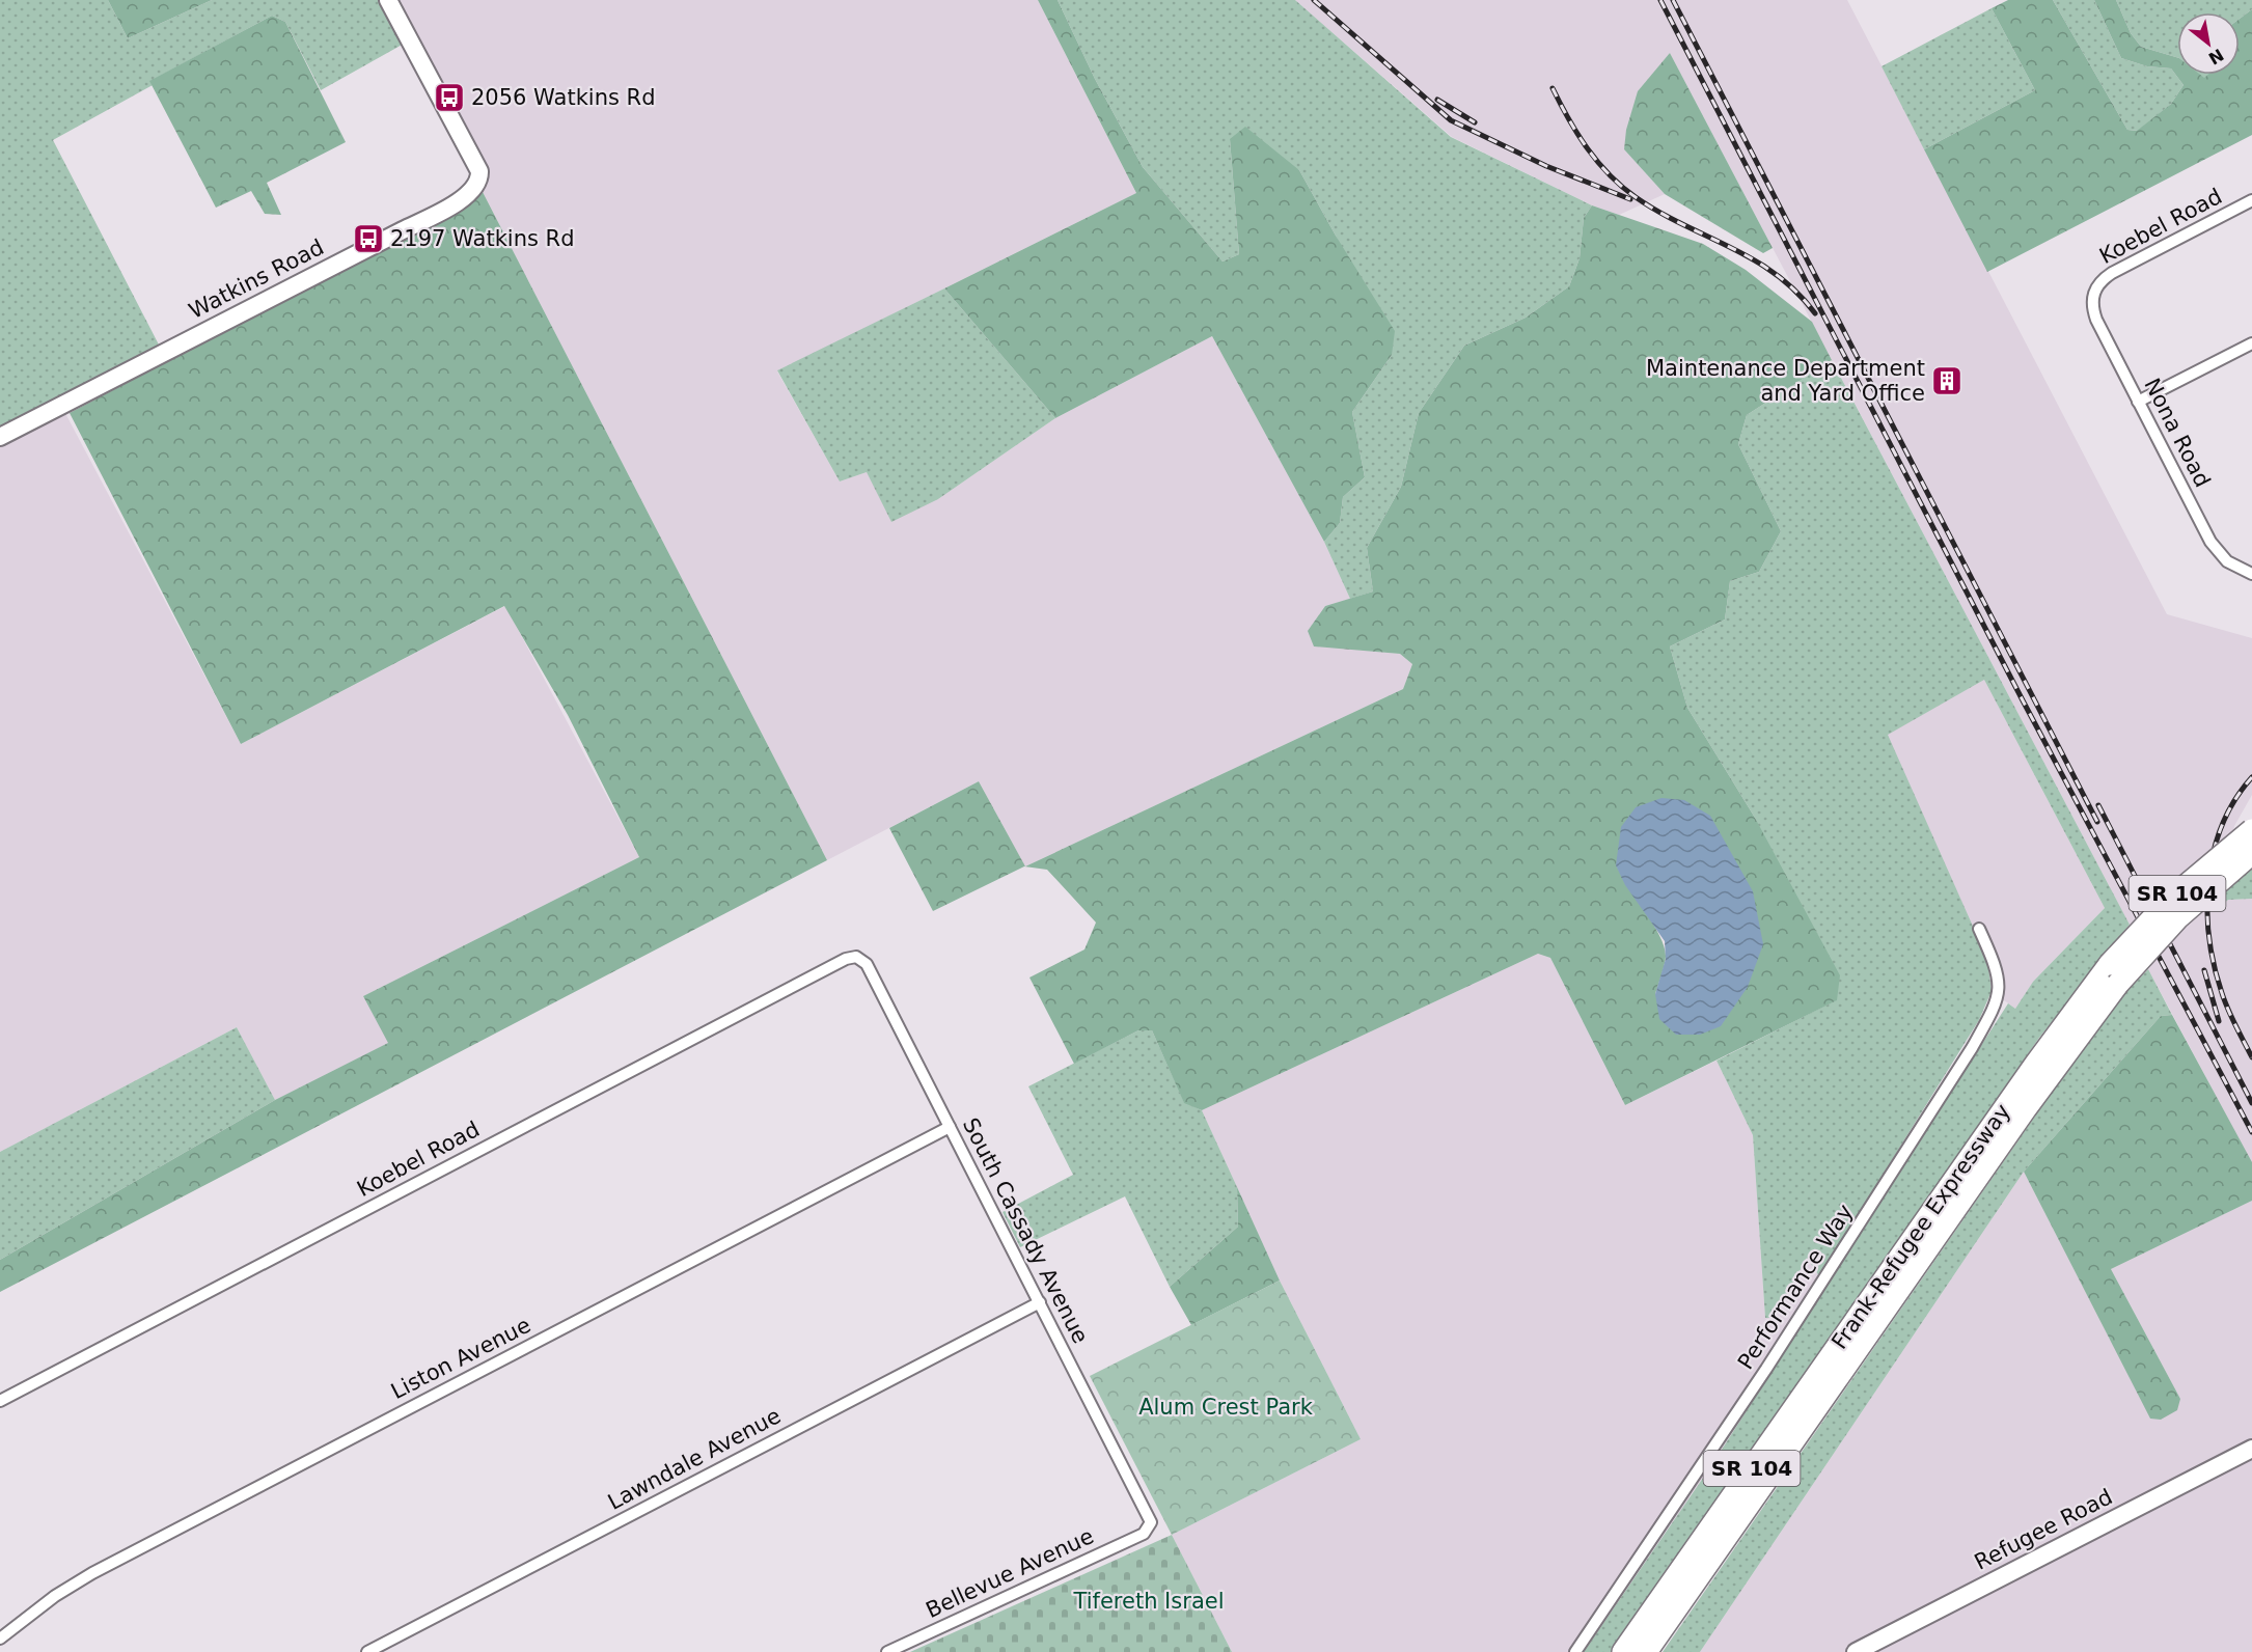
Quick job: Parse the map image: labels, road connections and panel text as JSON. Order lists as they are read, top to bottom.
{
  "streets": {
    "highway": ["SR 104", "Frank-Refugee Expressway"],
    "street": [
      "Koebel Road",
      "Watkins Road",
      "Nona Road",
      "South Cassady Avenue",
      "Performance Way",
      "Liston Avenue",
      "Lawndale Avenue",
      "Refugee Road",
      "Bellevue Avenue"
    ]
  },
  "crossings": [
    ["Koebel Road", "Nona Road"],
    ["Koebel Road", "South Cassady Avenue"],
    ["South Cassady Avenue", "Liston Avenue"],
    ["South Cassady Avenue", "Lawndale Avenue"],
    ["South Cassady Avenue", "Bellevue Avenue"]
  ],
  "parks": ["Alum Crest Park", "Tifereth Israel"],
  "places": {
    "bus stop": ["2056 Watkins Rd", "2197 Watkins Rd"],
    "building": ["Maintenance Department and Yard Office"]
  },
  "north": "bottom right"
}
